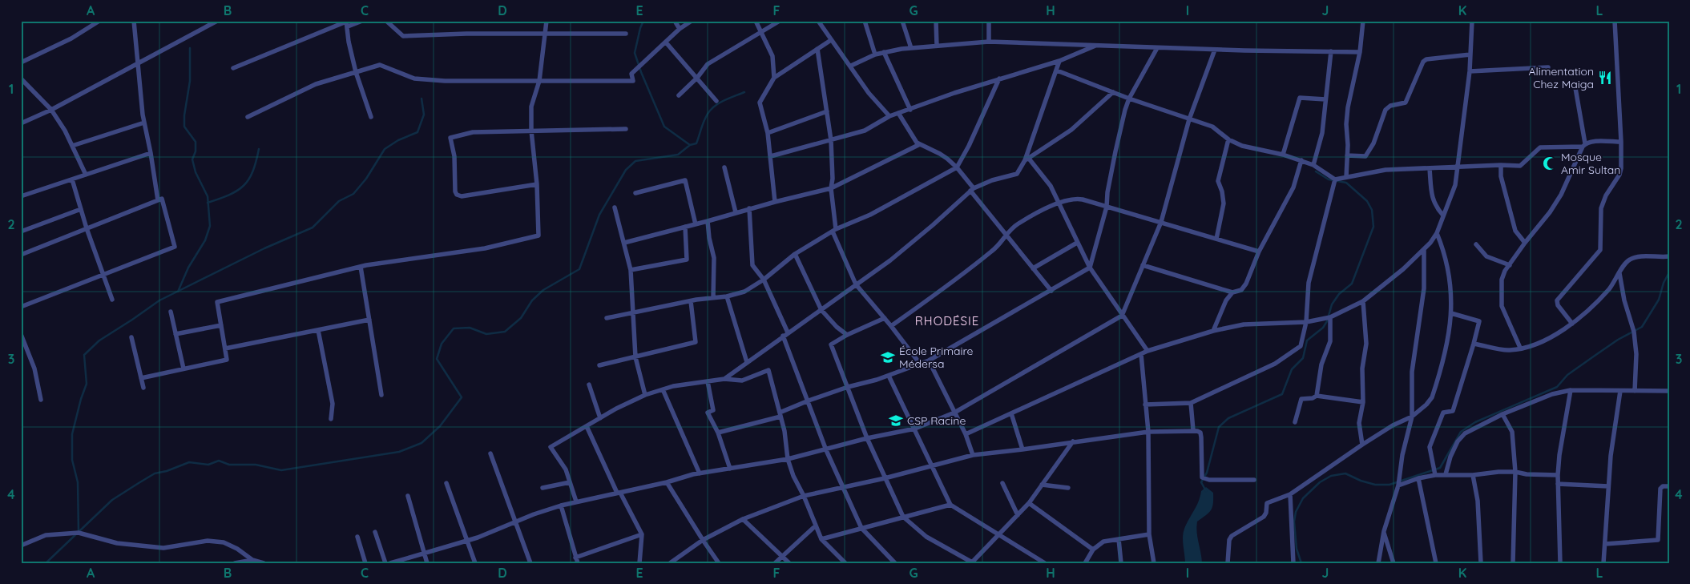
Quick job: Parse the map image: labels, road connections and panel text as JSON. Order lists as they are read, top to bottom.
{
  "districts": ["RHODÉSIE"],
  "places": {
    "restaurant": ["Alimentation Chez Maiga"],
    "mosque": ["Mosque Amir Sultan"],
    "school or university": ["École Primaire Médersa", "CSP Racine"]
  },
  "grid": {
    "columns": [
      "A",
      "B",
      "C",
      "D",
      "E",
      "F",
      "G",
      "H",
      "I",
      "J",
      "K",
      "L"
    ],
    "rows": [
      "1",
      "2",
      "3",
      "4"
    ]
  }
}
